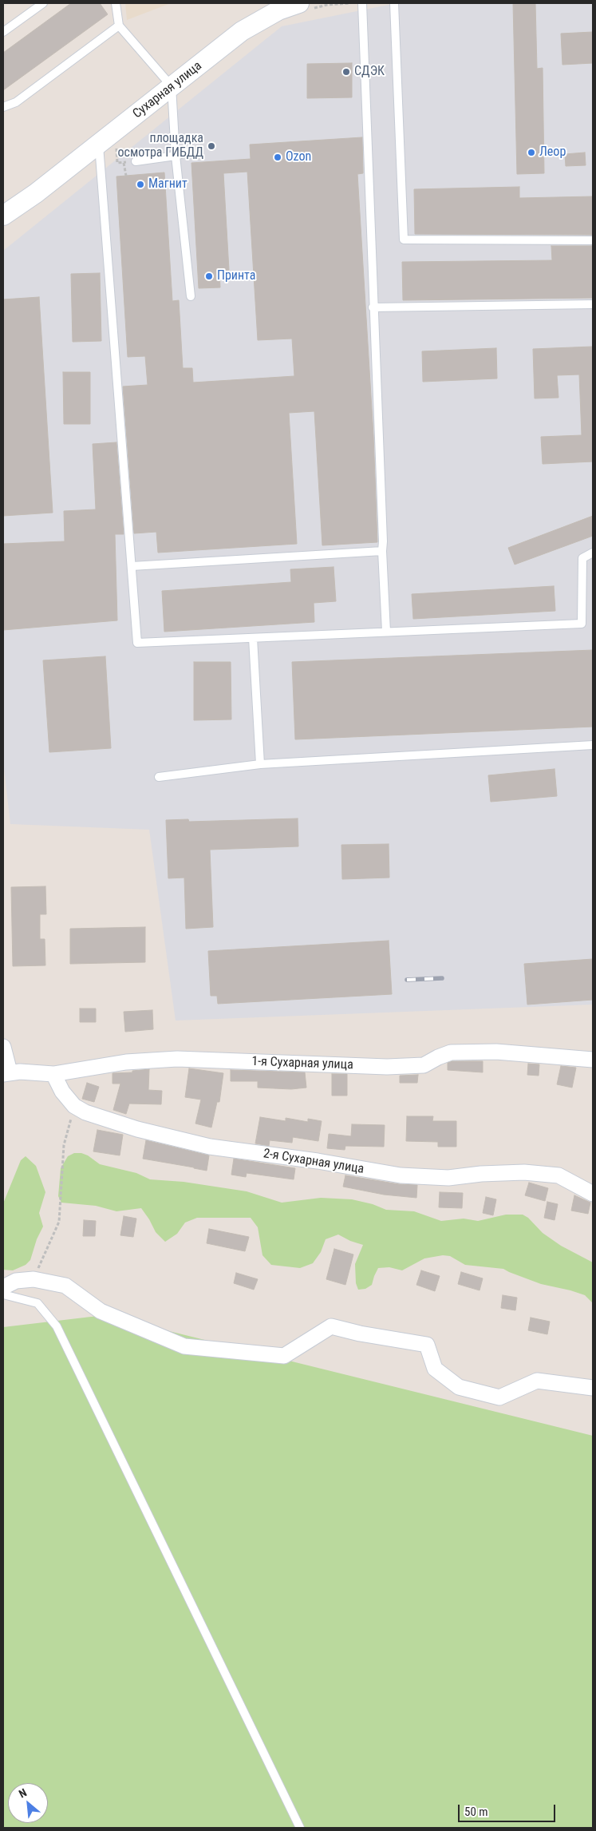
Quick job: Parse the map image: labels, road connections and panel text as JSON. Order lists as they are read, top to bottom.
{
  "streets": {
    "street": ["Сухарная улица", "1-я Сухарная улица", "2-я Сухарная улица"]
  },
  "crossings": [
    ["1-я Сухарная улица", "2-я Сухарная улица"]
  ],
  "places": [
    "СДЭК",
    "площадка осмотра ГИБДД",
    "Леор",
    "Ozon",
    "Магнит",
    "Принта"
  ],
  "scale_bar": "50 m",
  "north": "top left"
}
